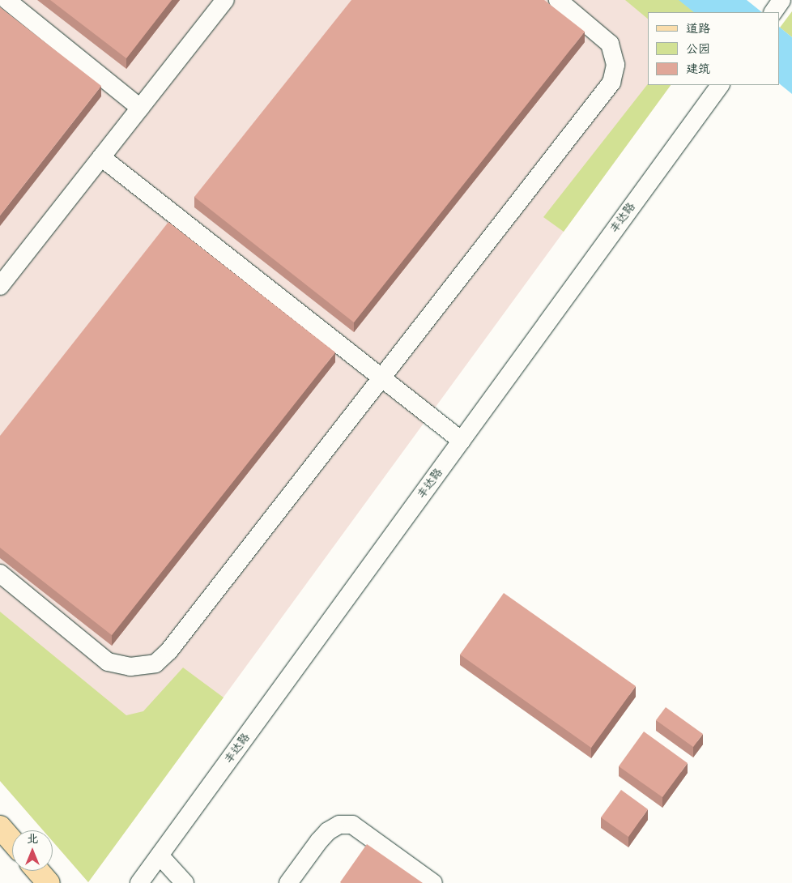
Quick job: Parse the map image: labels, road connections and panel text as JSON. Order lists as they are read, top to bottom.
{
  "streets": {
    "street": ["丰达路"]
  },
  "legend": ["道路", "公园", "建筑"],
  "north": "top"
}
